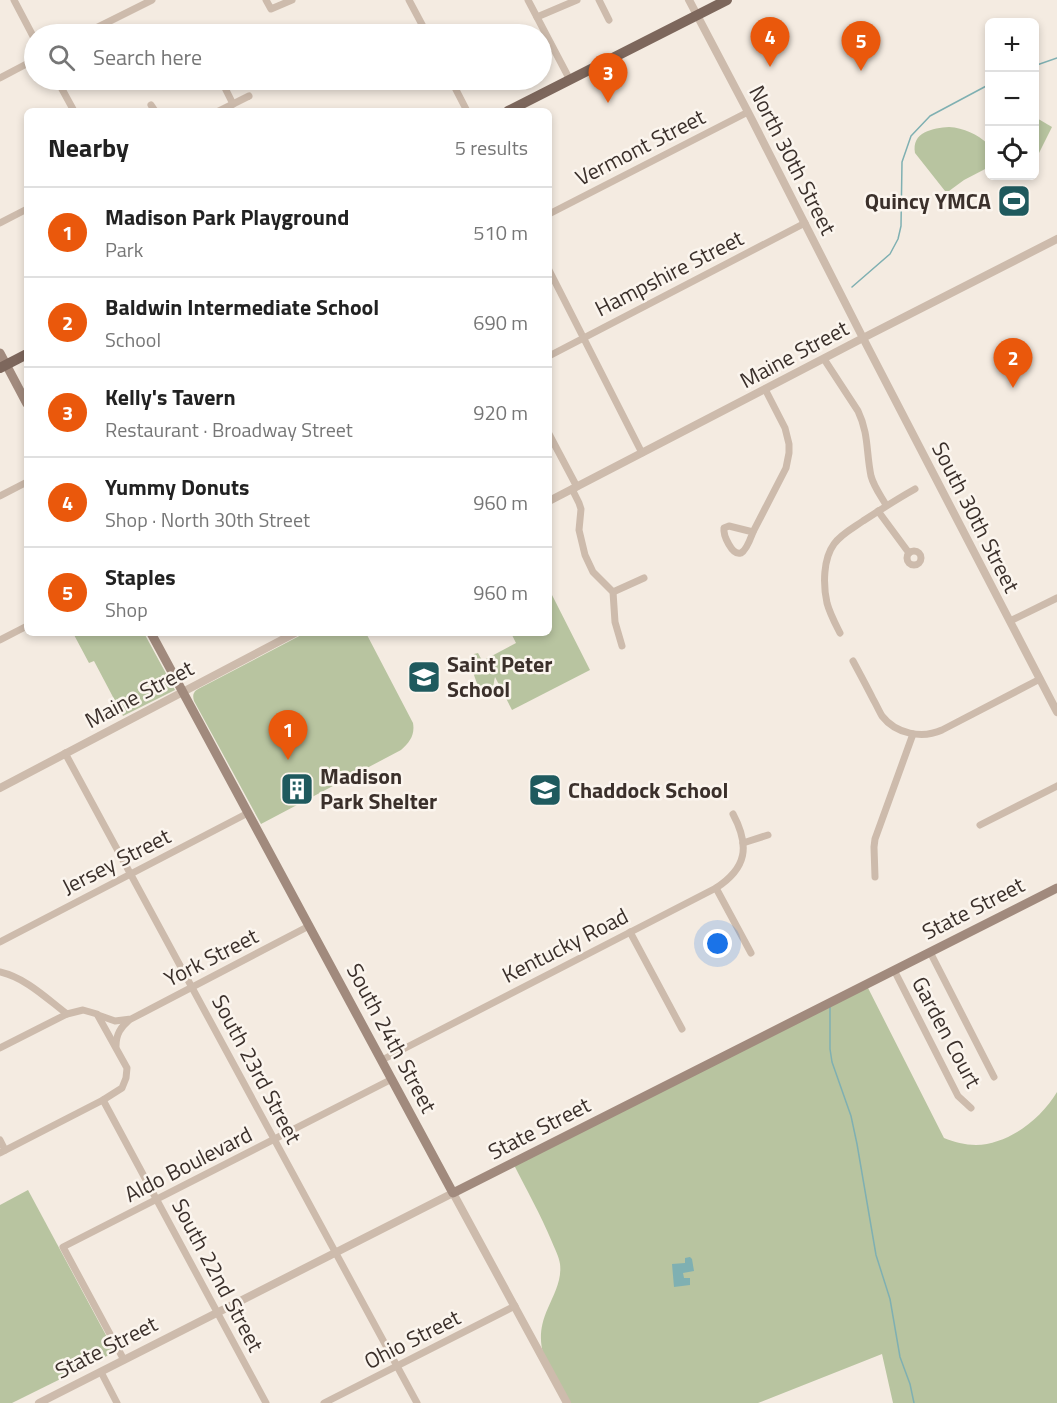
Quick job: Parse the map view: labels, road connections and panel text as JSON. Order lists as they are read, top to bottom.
{
  "streets": {
    "main road": ["State Street", "South 24th Street"],
    "street": [
      "Vermont Street",
      "North 30th Street",
      "Hampshire Street",
      "Maine Street",
      "South 30th Street",
      "Jersey Street",
      "Kentucky Road",
      "York Street",
      "Garden Court",
      "South 23rd Street",
      "Aldo Boulevard",
      "South 22nd Street",
      "Ohio Street"
    ]
  },
  "crossings": [
    ["Vermont Street", "North 30th Street"],
    ["North 30th Street", "Hampshire Street"],
    ["North 30th Street", "Maine Street"],
    ["North 30th Street", "South 30th Street"],
    ["Maine Street", "South 30th Street"],
    ["Maine Street", "South 24th Street"],
    ["Maine Street", "South 23rd Street"],
    ["Jersey Street", "South 24th Street"],
    ["Jersey Street", "South 23rd Street"],
    ["State Street", "Garden Court"],
    ["State Street", "South 24th Street"],
    ["State Street", "South 23rd Street"],
    ["State Street", "Aldo Boulevard"],
    ["State Street", "South 22nd Street"],
    ["Kentucky Road", "South 24th Street"],
    ["York Street", "South 24th Street"],
    ["York Street", "South 23rd Street"],
    ["South 24th Street", "Aldo Boulevard"],
    ["South 24th Street", "Ohio Street"],
    ["South 23rd Street", "Aldo Boulevard"],
    ["South 23rd Street", "Ohio Street"],
    ["Aldo Boulevard", "South 22nd Street"]
  ],
  "places": {
    "sports": ["Quincy YMCA"],
    "school or university": ["Saint Peter School", "Chaddock School"],
    "building": ["Madison Park Shelter"]
  },
  "page": {
    "pins": [
      "4",
      "5",
      "3",
      "2",
      "1"
    ],
    "map_buttons": ["+", "−"],
    "search": "Search here",
    "heading": ["Nearby", "5 results"],
    "list": [
      {
        "mark": "1",
        "name": "Madison Park Playground",
        "note": "Park",
        "value": "510 m"
      },
      {
        "mark": "2",
        "name": "Baldwin Intermediate School",
        "note": "School",
        "value": "690 m"
      },
      {
        "mark": "3",
        "name": "Kelly's Tavern",
        "note": "Restaurant · Broadway Street",
        "value": "920 m"
      },
      {
        "mark": "4",
        "name": "Yummy Donuts",
        "note": "Shop · North 30th Street",
        "value": "960 m"
      },
      {
        "mark": "5",
        "name": "Staples",
        "note": "Shop",
        "value": "960 m"
      }
    ]
  }
}
